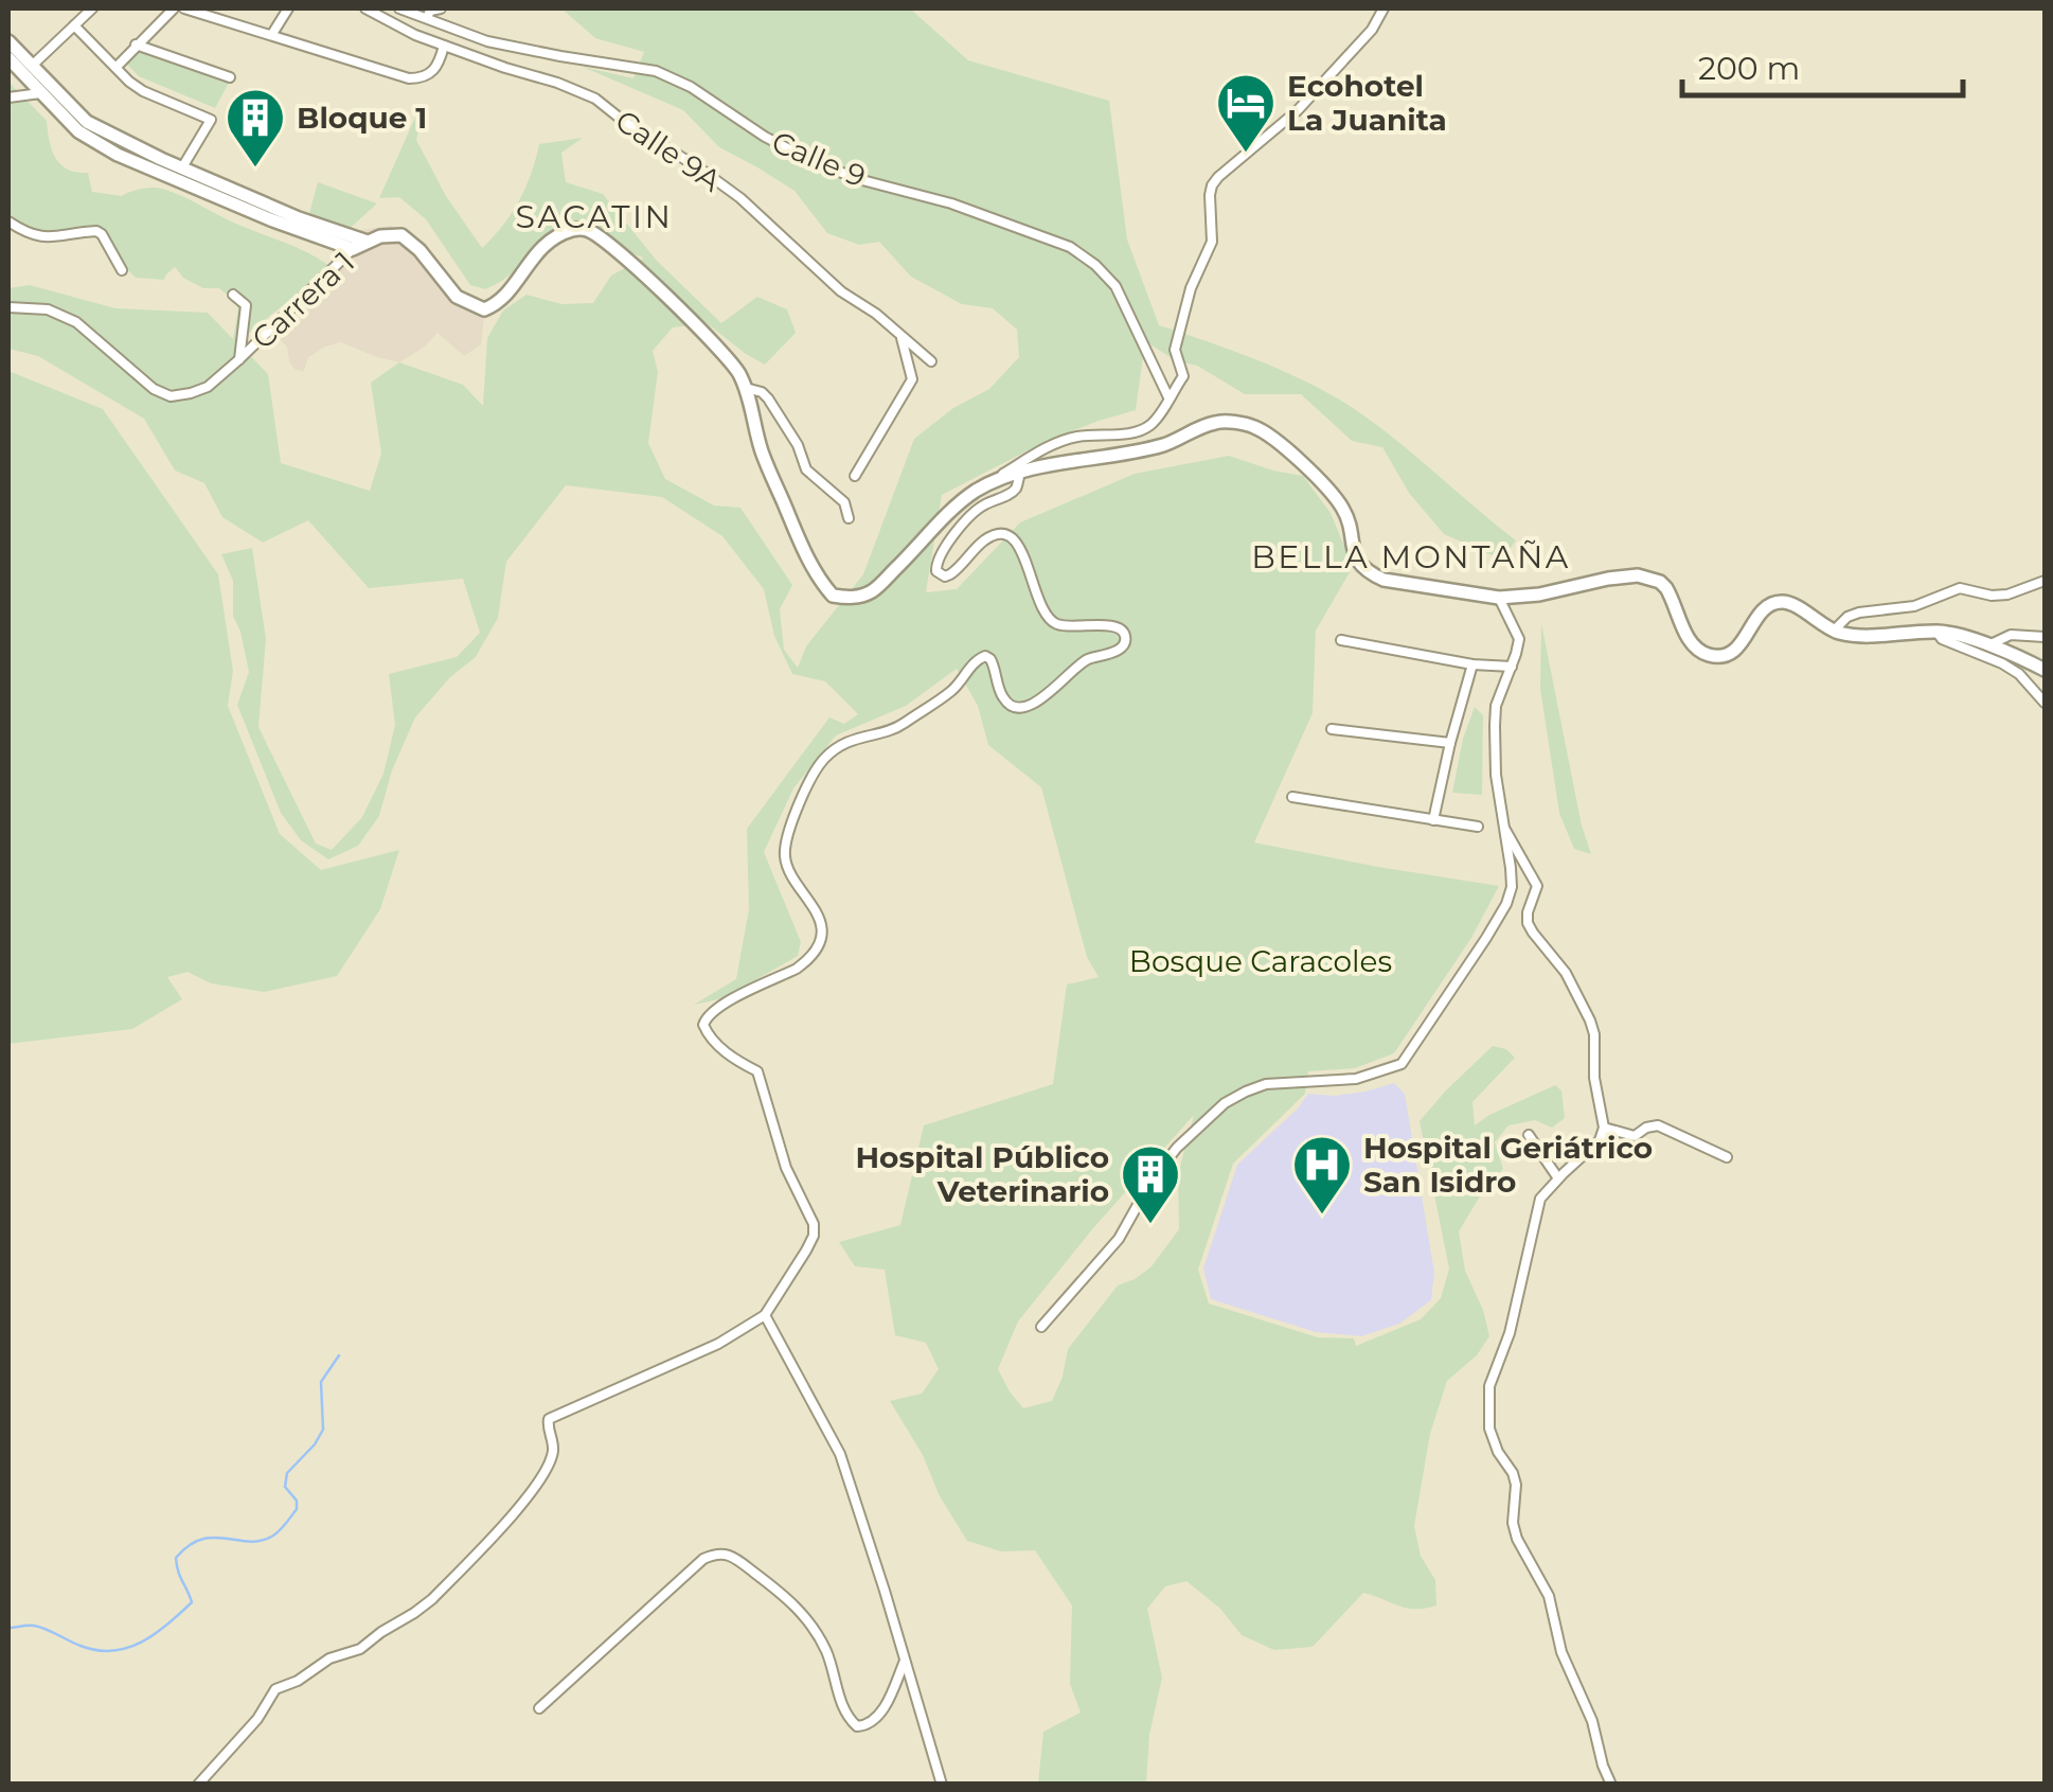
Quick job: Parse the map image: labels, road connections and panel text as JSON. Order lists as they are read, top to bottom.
{
  "streets": {
    "main road": ["Carrera 1"],
    "street": ["Calle 9A", "Calle 9"]
  },
  "districts": ["SACATIN", "BELLA MONTAÑA"],
  "parks": ["Bosque Caracoles"],
  "places": {
    "hotel": ["Ecohotel La Juanita"],
    "building": ["Bloque 1", "Hospital Público Veterinario"],
    "hospital": ["Hospital Geriátrico San Isidro"]
  },
  "scale_bar": "200 m"
}
